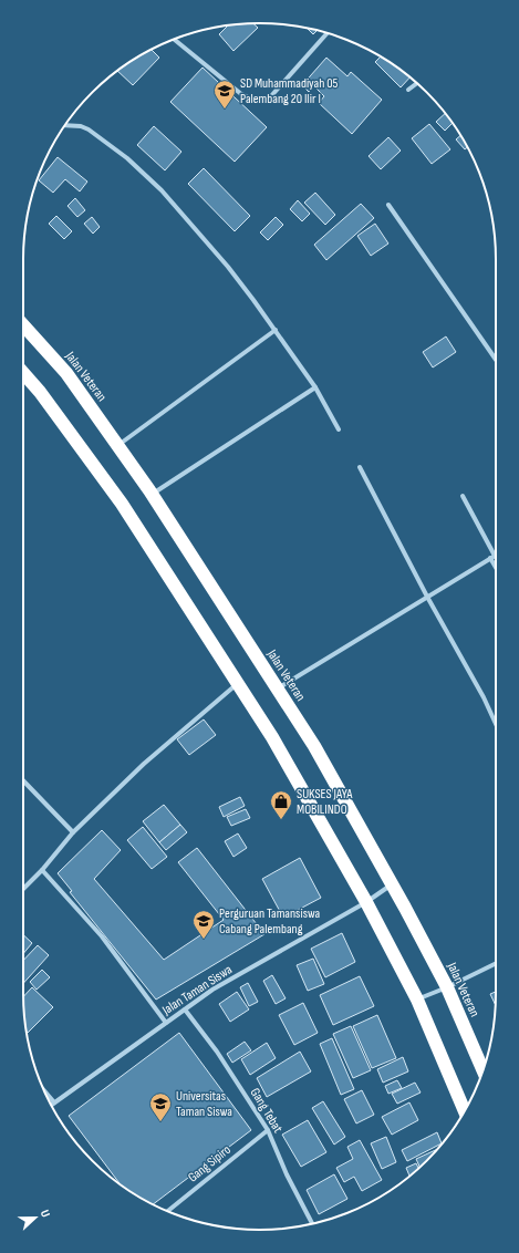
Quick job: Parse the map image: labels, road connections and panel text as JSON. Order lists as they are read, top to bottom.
{
  "streets": {
    "highway": ["Jalan Veteran"],
    "street": ["Jalan Taman Siswa", "Gang Tebat", "Gang Sipiro"]
  },
  "crossings": [
    ["Jalan Veteran", "Jalan Taman Siswa"],
    ["Jalan Taman Siswa", "Gang Tebat"],
    ["Gang Tebat", "Gang Sipiro"]
  ],
  "places": {
    "school or university": ["SD Muhammadiyah 05 Palembang 20 Ilir I", "Perguruan Tamansiswa Cabang Palembang", "Universitas Taman Siswa"],
    "shop": ["SUKSES JAYA MOBILINDO"]
  },
  "north": "right"
}
